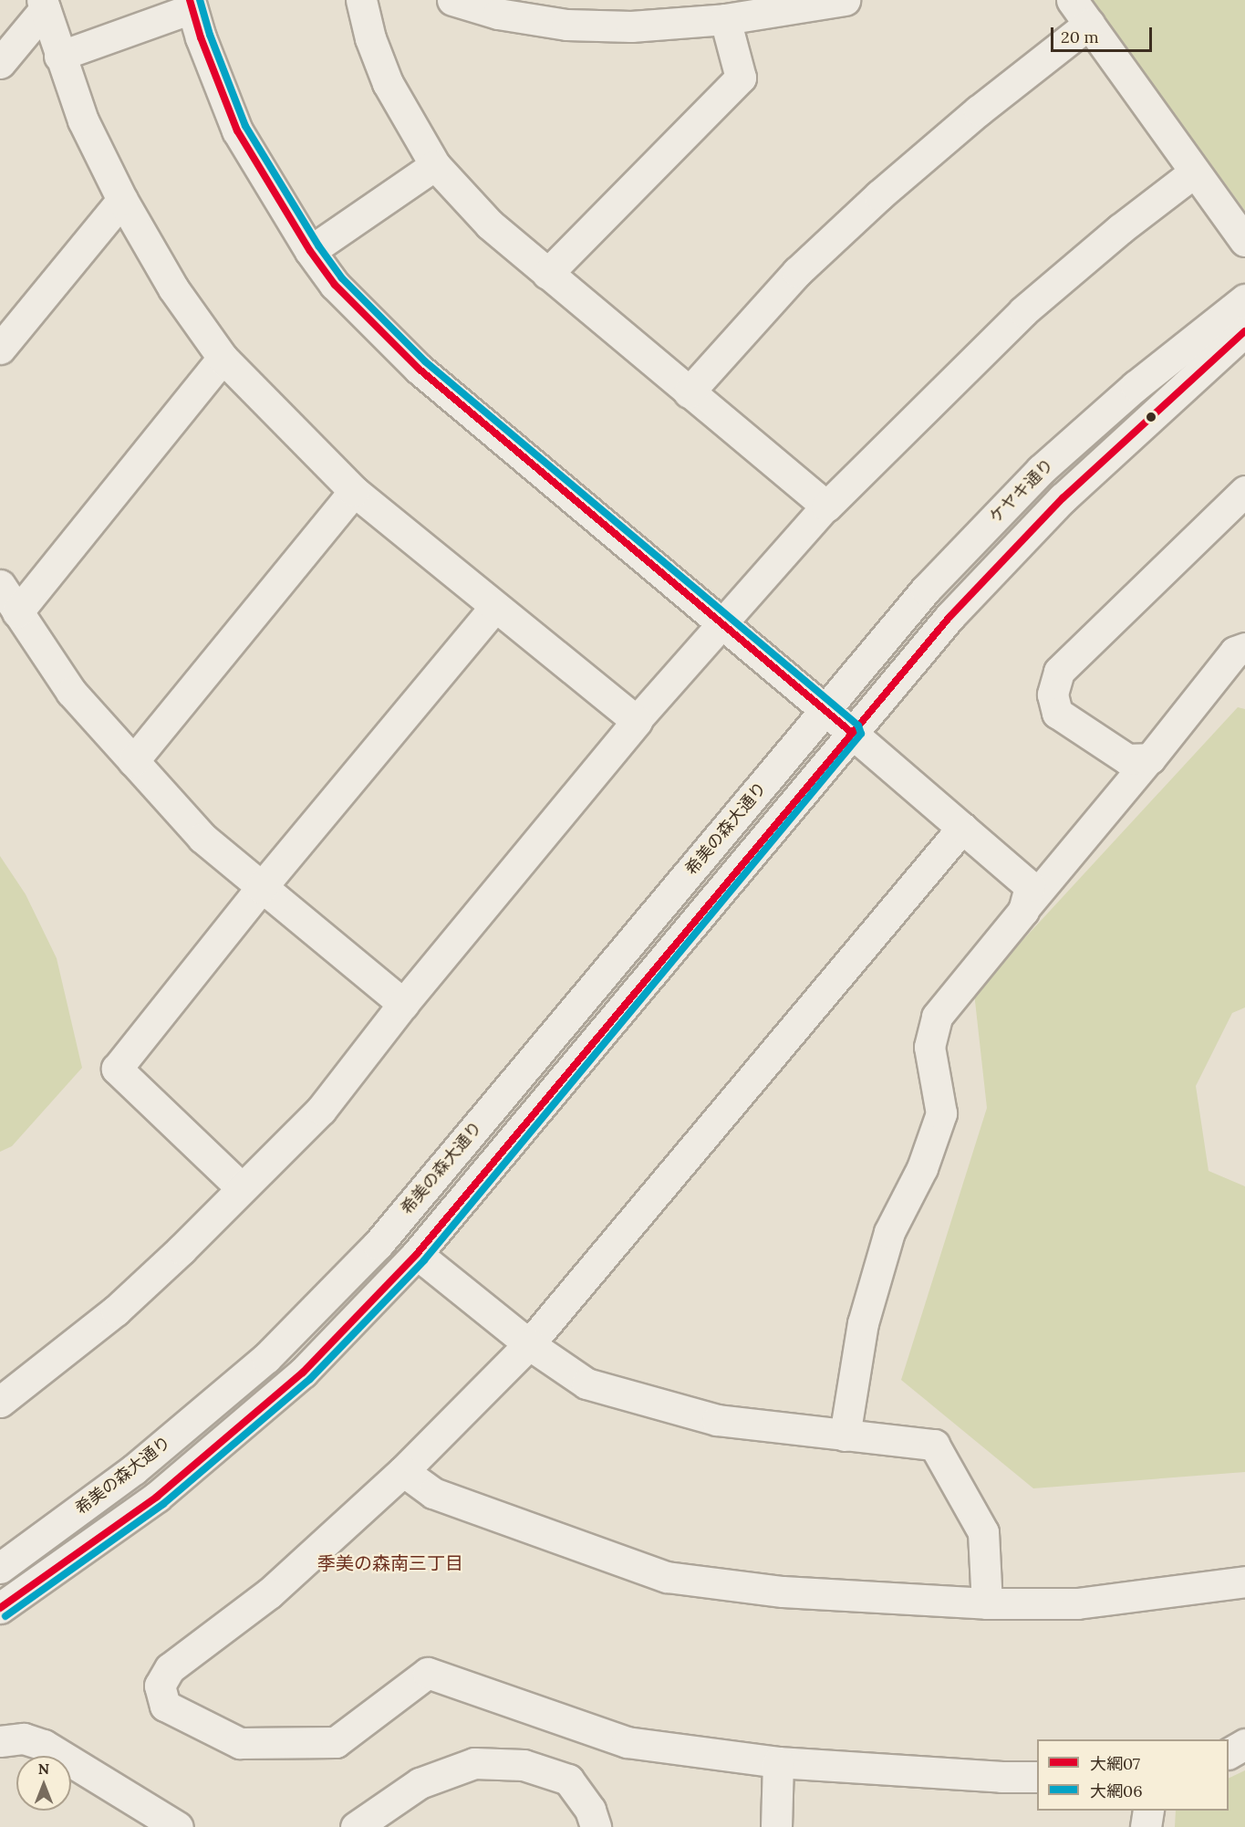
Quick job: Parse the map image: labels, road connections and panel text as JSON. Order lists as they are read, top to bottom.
{
  "streets": {
    "street": ["ケヤキ通り", "希美の森大通り"]
  },
  "crossings": [
    ["ケヤキ通り", "希美の森大通り"]
  ],
  "districts": ["季美の森南三丁目"],
  "lines": ["transit line 大網07", "transit line 大網06"],
  "legend": ["大網07", "大網06"],
  "scale_bar": "20 m",
  "north": "top"
}
